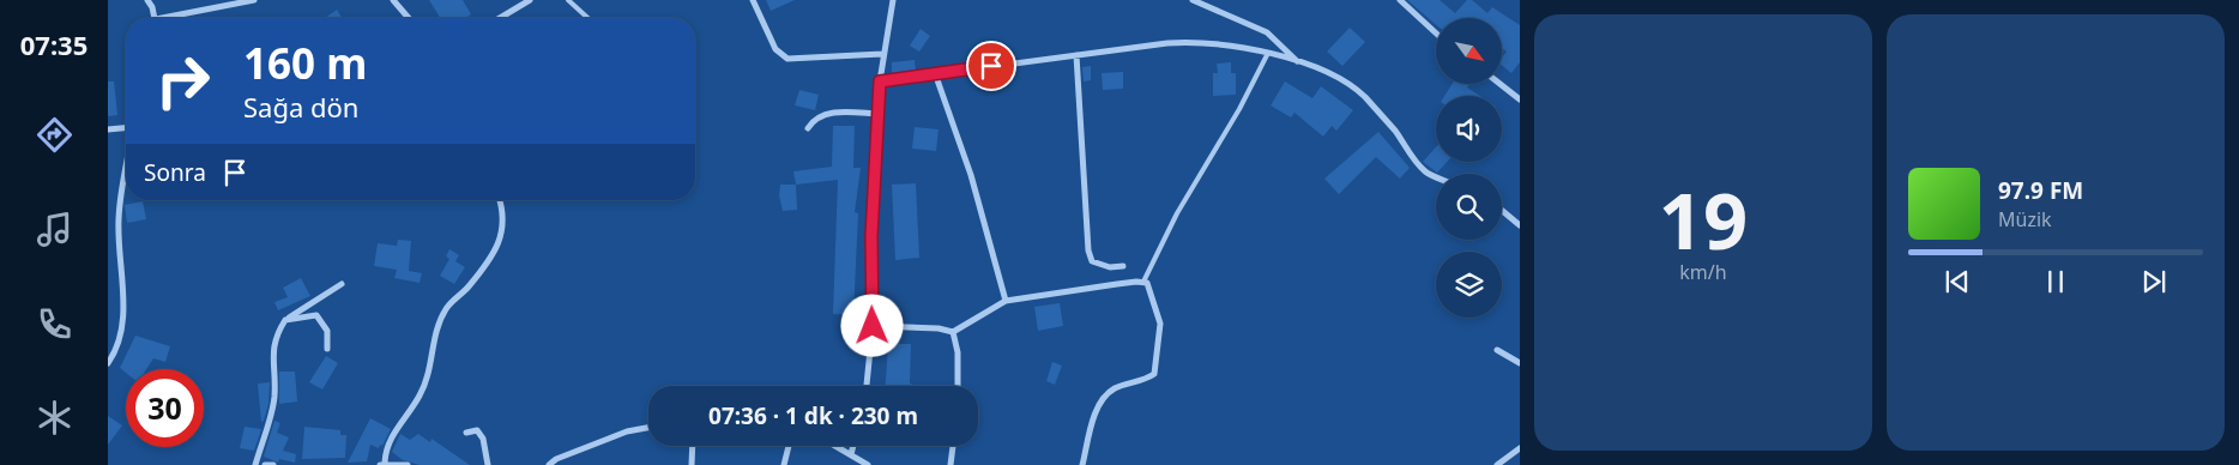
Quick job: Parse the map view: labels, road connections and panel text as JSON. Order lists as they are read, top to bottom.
{
  "north": "bottom right",
  "page": {
    "tabs": "07:35",
    "tile": ["19", "km/h"],
    "turn": ["160 m", "Sağa dön"],
    "then": "Sonra",
    "song": ["97.9 FM", "Müzik"],
    "limit": "30",
    "trip": "07:36 · 1 dk · 230 m"
  }
}
